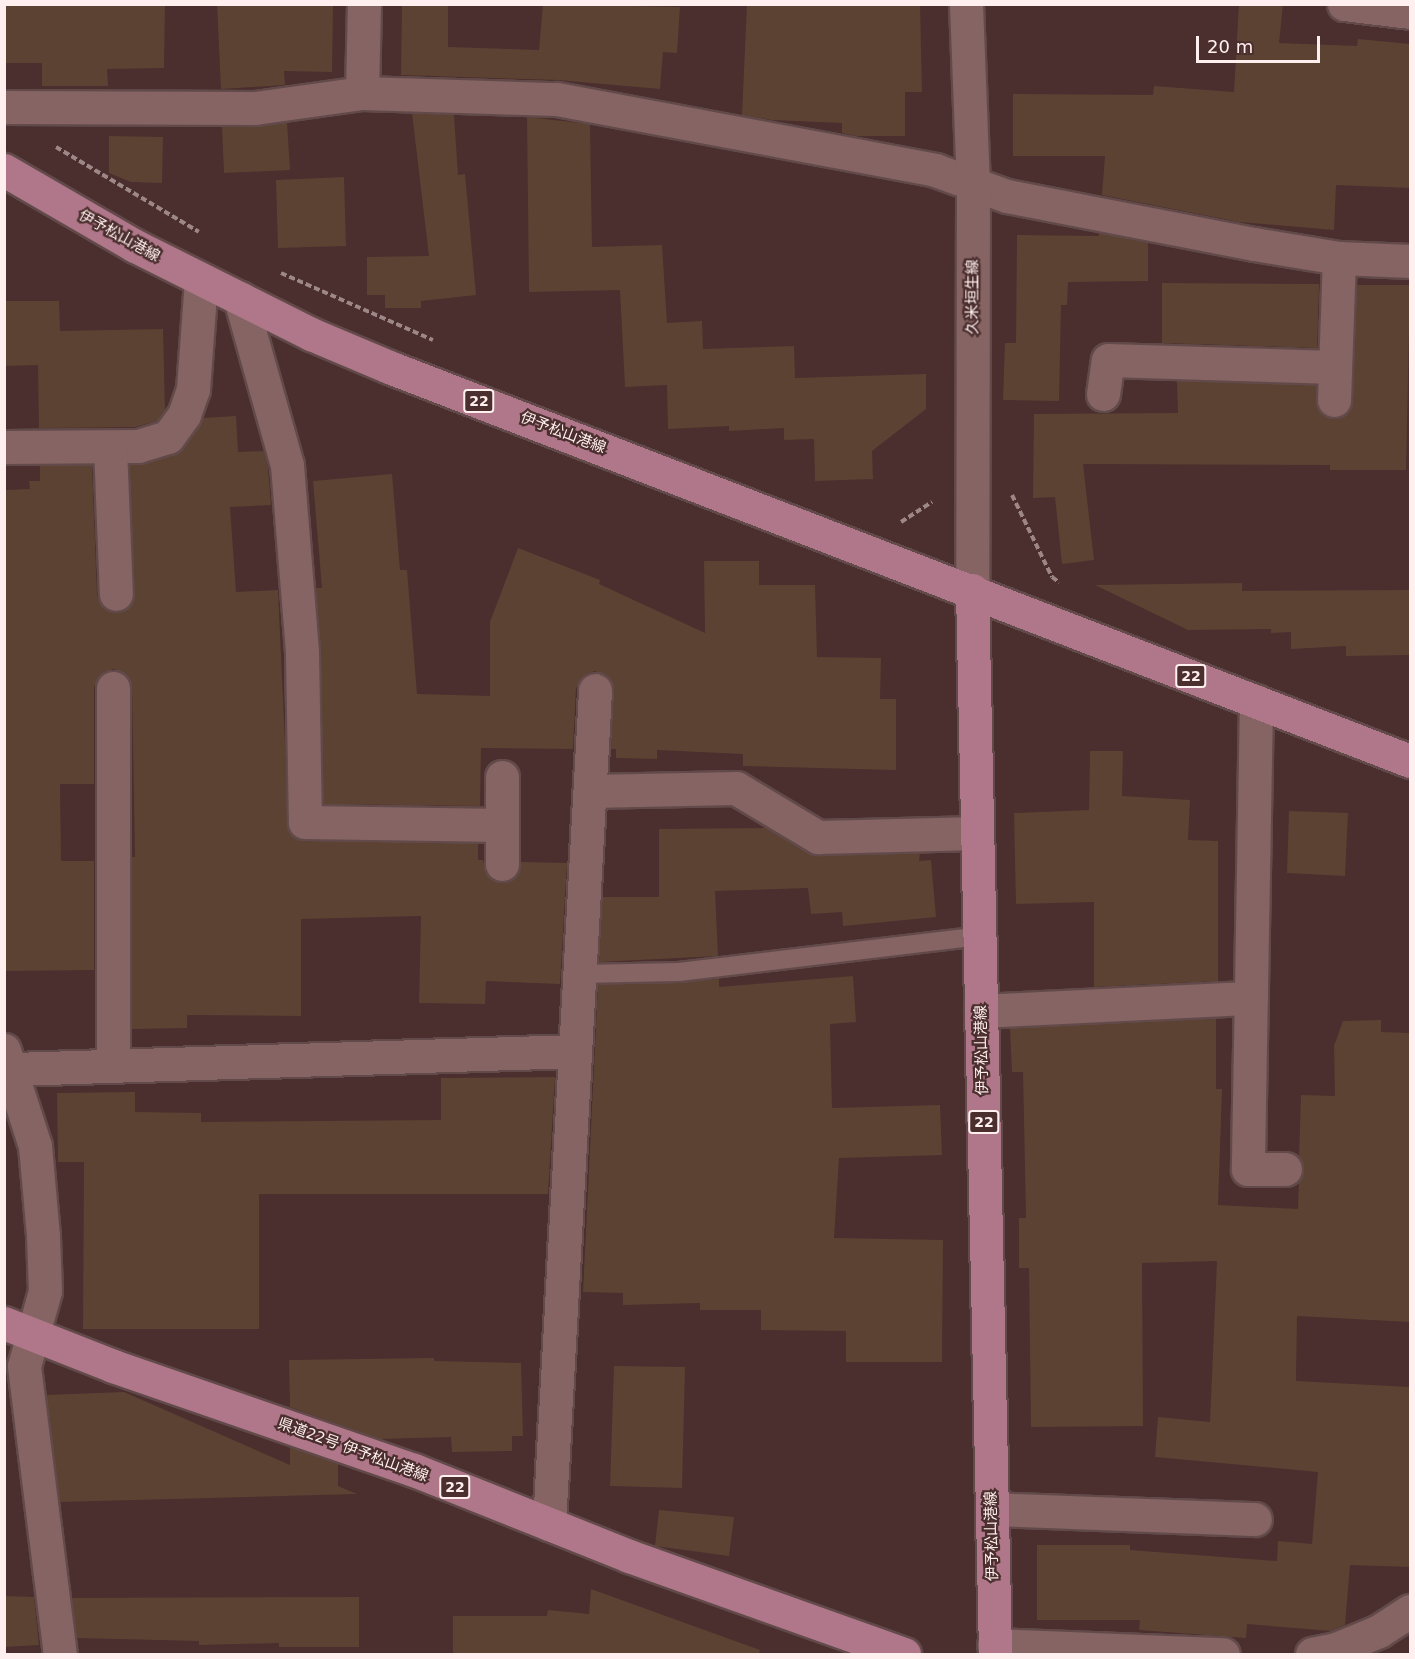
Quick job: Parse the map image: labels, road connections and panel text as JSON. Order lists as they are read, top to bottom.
{
  "streets": {
    "main road": ["伊予松山港線", "22", "県道22号 伊予松山港線"],
    "street": ["久米垣生線"]
  },
  "crossings": [
    ["伊予松山港線", "久米垣生線"]
  ],
  "scale_bar": "20 m"
}
